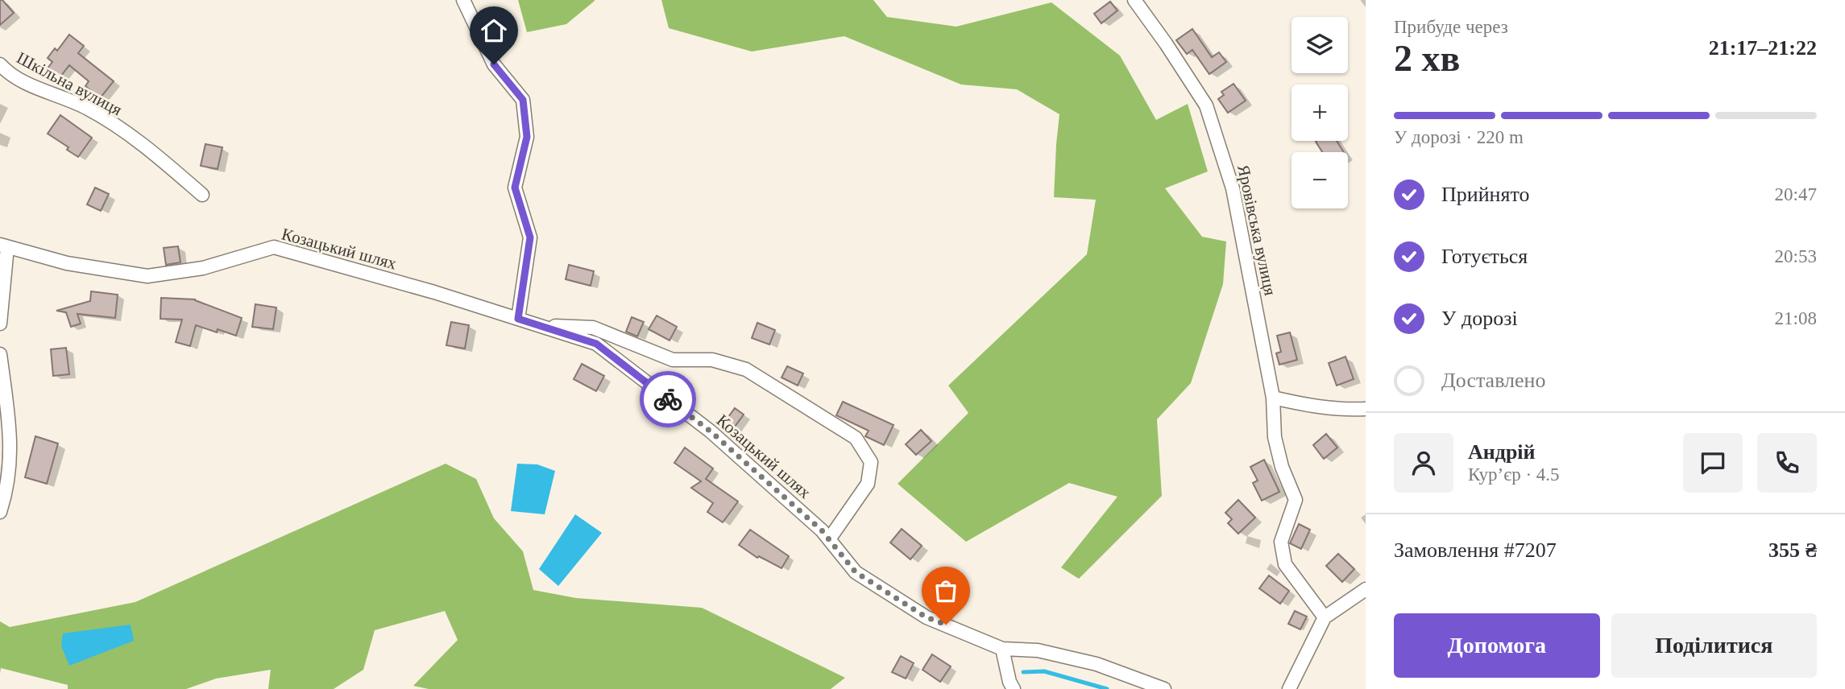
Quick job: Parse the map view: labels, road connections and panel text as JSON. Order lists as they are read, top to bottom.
{
  "streets": {
    "street": ["Шкільна вулиця", "Яровівська вулиця", "Козацький шлях"]
  },
  "page": {
    "heading": ["2 хв", "Прибуде через", "21:17–21:22"],
    "panel": [
      "Андрій",
      "Кур’єр · 4.5",
      "Замовлення #7207",
      "355 ₴"
    ],
    "map_buttons": ["+", "−"],
    "bar": "У дорозі · 220 m",
    "list": [
      ["Прийнято", "20:47"],
      ["Готується", "20:53"],
      ["У дорозі", "21:08"],
      "Доставлено"
    ],
    "buttons": ["Допомога", "Поділитися"]
  }
}
